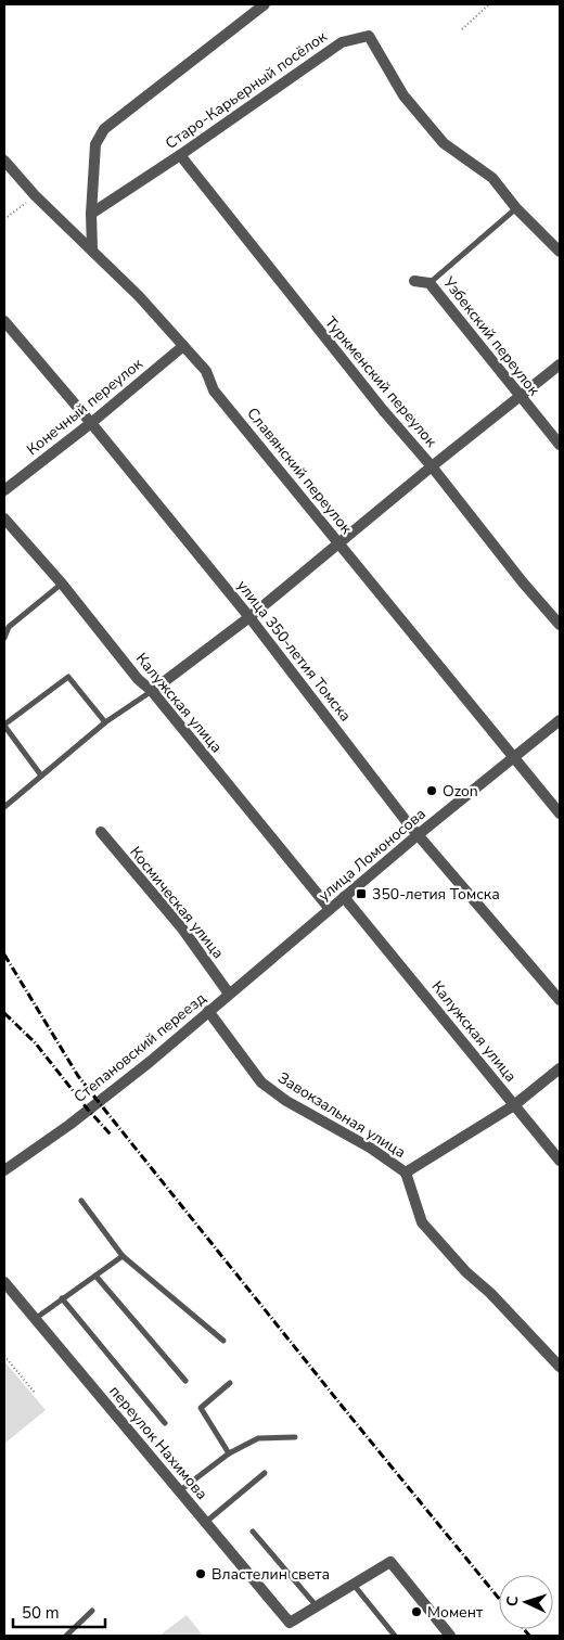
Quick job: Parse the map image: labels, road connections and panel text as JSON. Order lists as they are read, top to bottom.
{
  "streets": {
    "street": [
      "Старо-Карьерный посёлок",
      "Узбекский переулок",
      "Туркменский переулок",
      "Конечный переулок",
      "Славянский переулок",
      "улица 350-летия Томска",
      "Калужская улица",
      "улица Ломоносова",
      "Космическая улица",
      "Степановский переезд",
      "Завокзальная улица",
      "переулок Нахимова"
    ]
  },
  "crossings": [
    ["Старо-Карьерный посёлок", "Туркменский переулок"],
    ["Конечный переулок", "Славянский переулок"],
    ["Конечный переулок", "улица 350-летия Томска"],
    ["Славянский переулок", "улица Ломоносова"],
    ["улица 350-летия Томска", "улица Ломоносова"],
    ["Калужская улица", "улица Ломоносова"],
    ["улица Ломоносова", "Космическая улица"],
    ["улица Ломоносова", "Степановский переезд"],
    ["Космическая улица", "Степановский переезд"],
    ["Степановский переезд", "Завокзальная улица"]
  ],
  "places": {
    "other": ["Ozon", "Властелин света", "Момент"],
    "transit": ["350-летия Томска"]
  },
  "scale_bar": "50 m",
  "north": "left"
}
